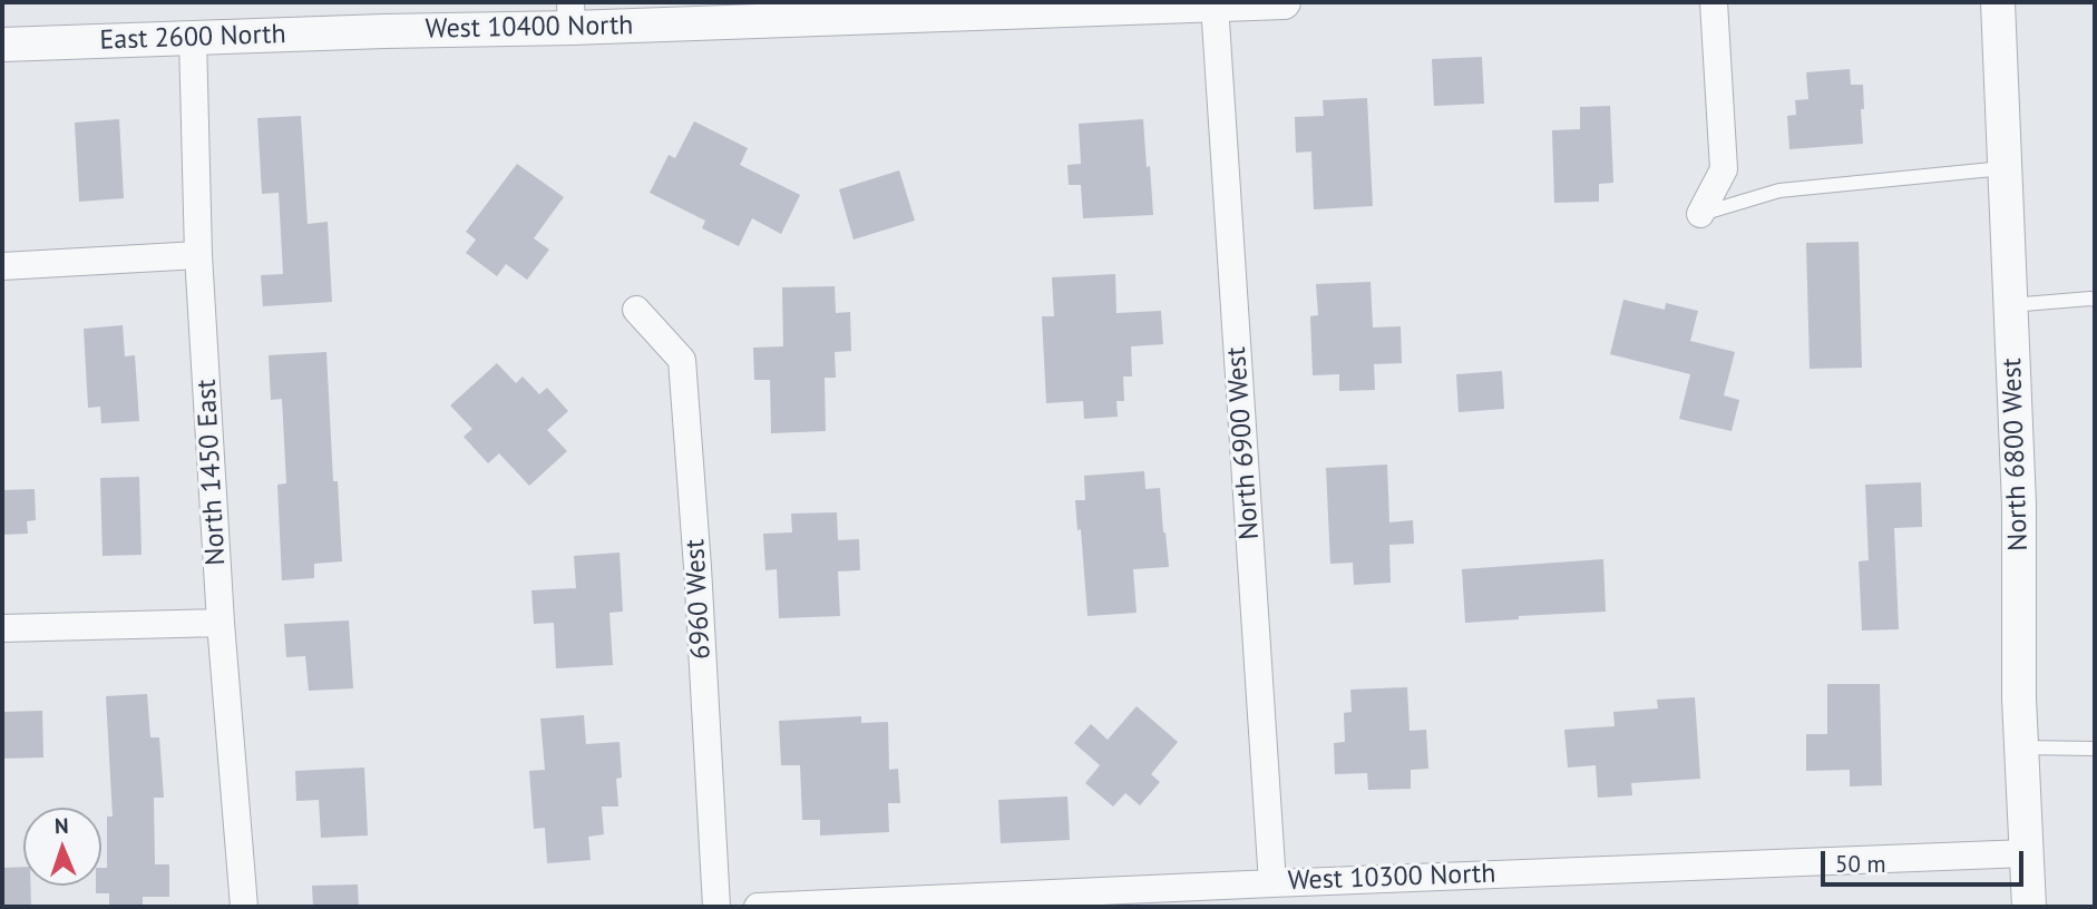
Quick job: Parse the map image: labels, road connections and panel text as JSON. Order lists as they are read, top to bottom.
{
  "streets": {
    "street": [
      "West 10400 North",
      "East 2600 North",
      "North 6900 West",
      "North 6800 West",
      "North 1450 East",
      "6960 West",
      "West 10300 North"
    ]
  },
  "crossings": [
    ["West 10400 North", "East 2600 North"],
    ["West 10400 North", "North 6900 West"],
    ["East 2600 North", "North 1450 East"],
    ["North 6900 West", "West 10300 North"],
    ["North 6800 West", "West 10300 North"]
  ],
  "scale_bar": "50 m",
  "north": "top"
}
